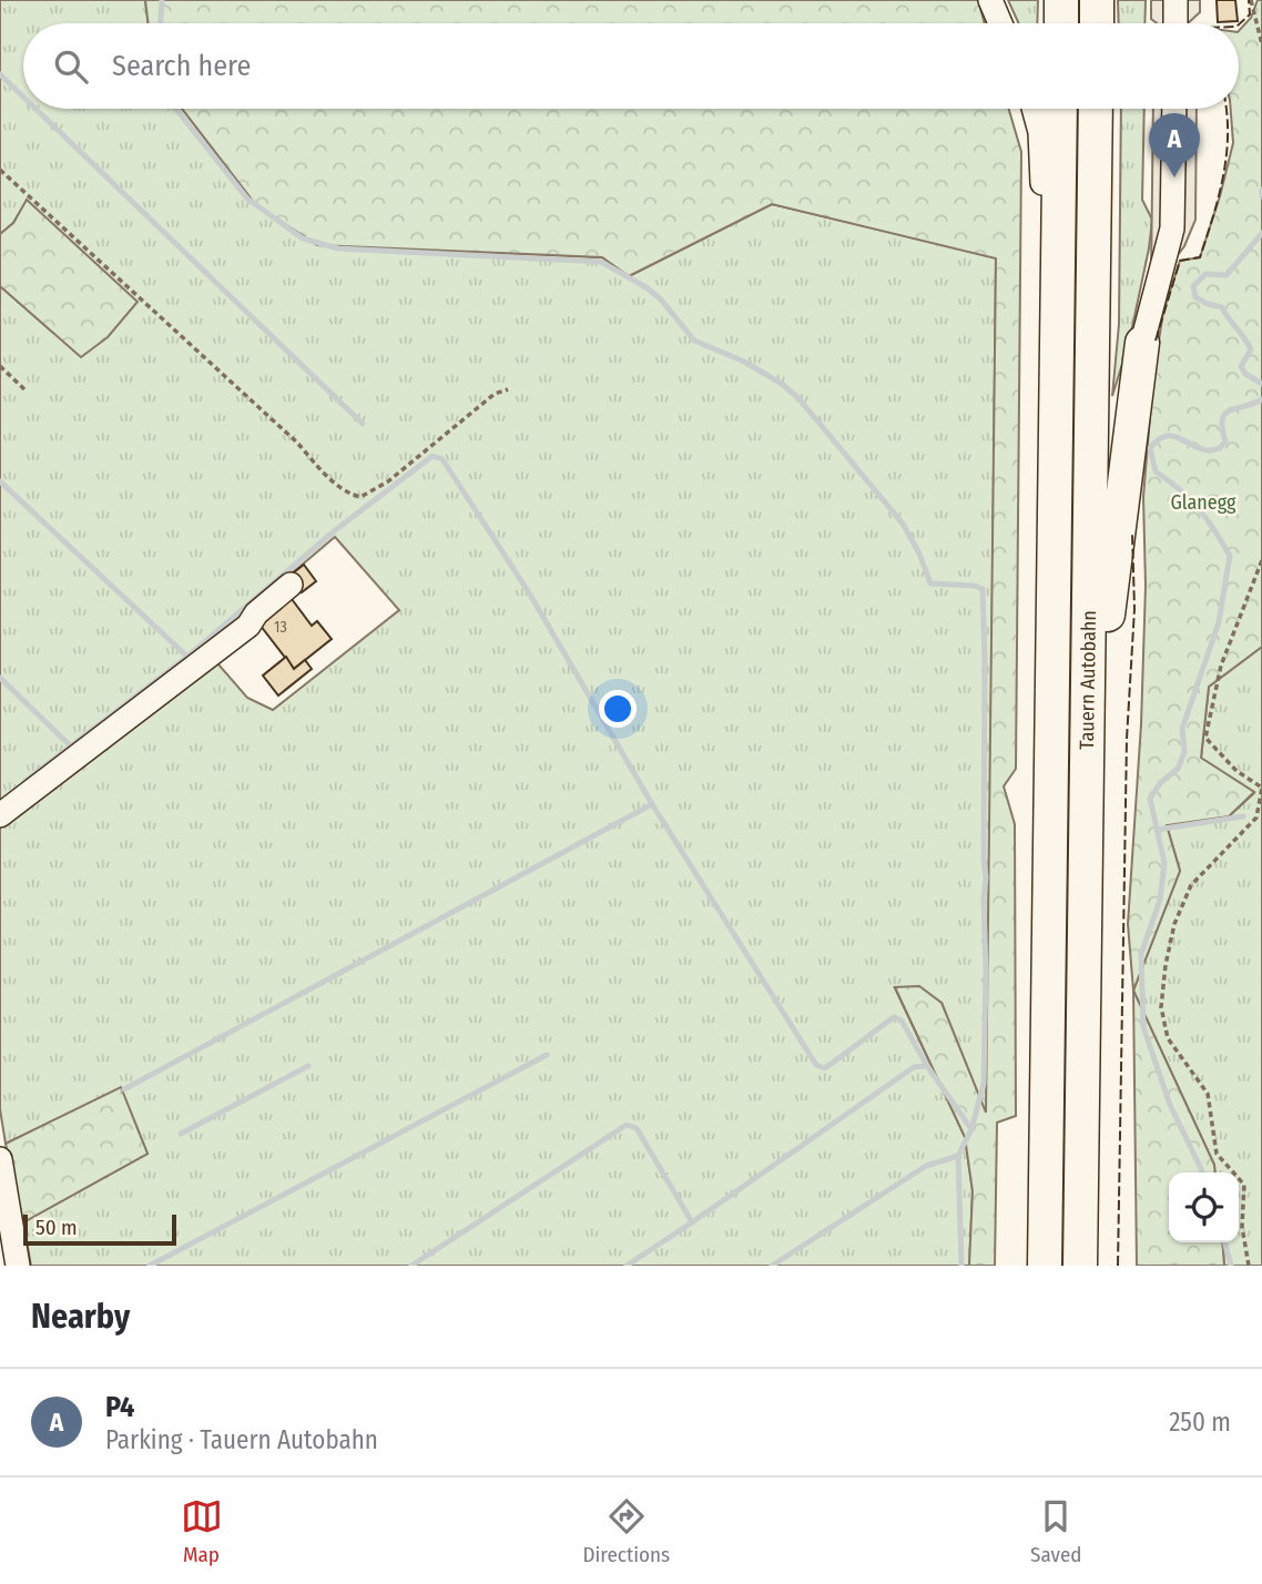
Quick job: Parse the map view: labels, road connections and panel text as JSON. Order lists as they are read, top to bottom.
{
  "streets": {
    "highway": ["Tauern Autobahn"]
  },
  "parks": ["Glanegg"],
  "house_numbers": ["13"],
  "scale_bar": "50 m",
  "page": {
    "search": "Search here",
    "pins": "A",
    "scale": "50 m",
    "heading": "Nearby",
    "list": [
      {
        "mark": "A",
        "name": "P4",
        "note": "Parking · Tauern Autobahn",
        "value": "250 m"
      }
    ],
    "nav": ["Map", "Directions", "Saved"]
  }
}
